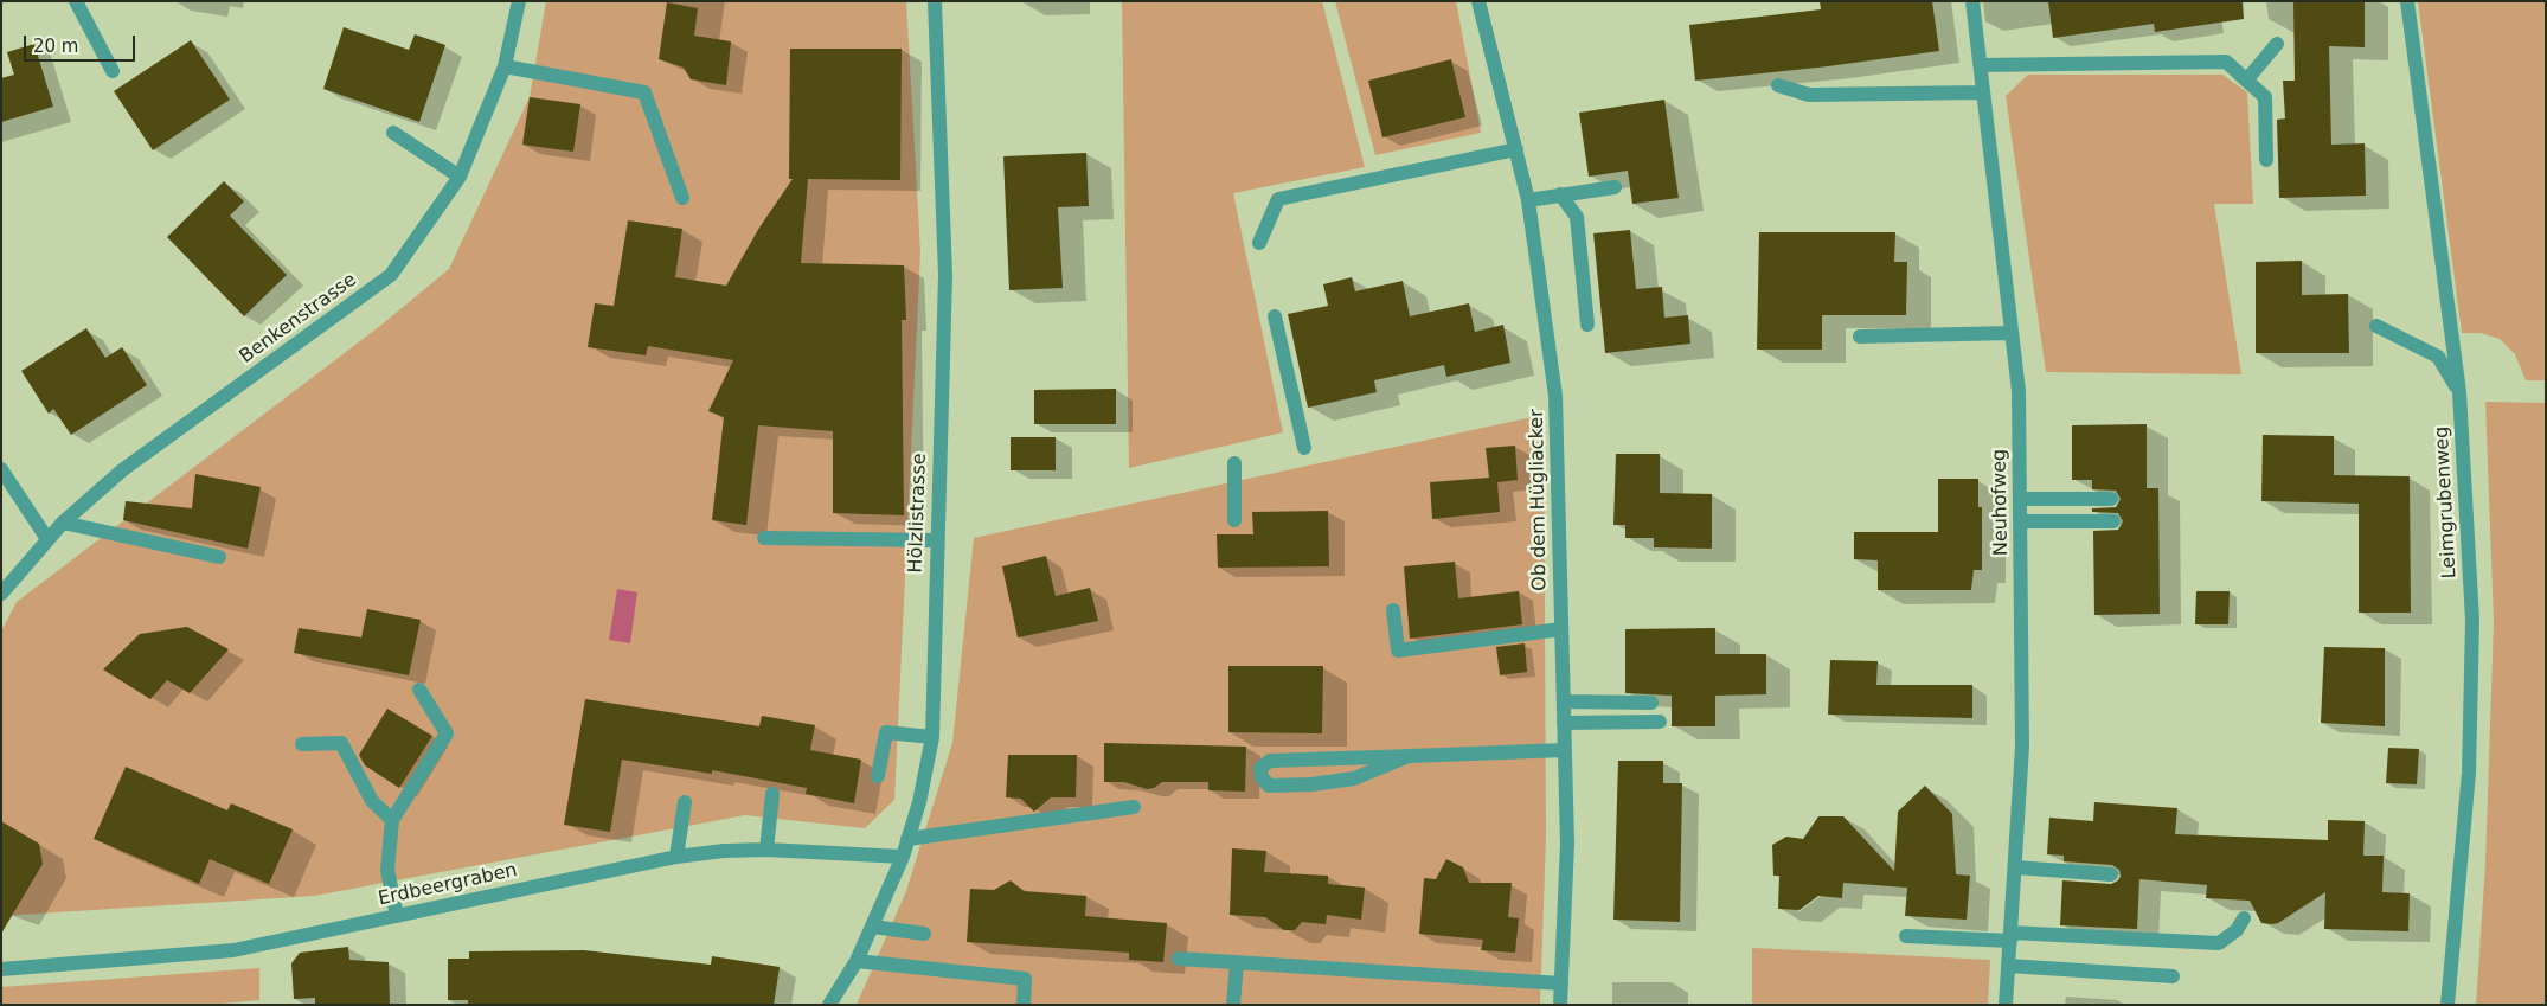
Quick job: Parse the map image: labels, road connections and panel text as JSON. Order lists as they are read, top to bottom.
{
  "streets": {
    "street": [
      "Benkenstrasse",
      "Ob dem Hügliacker",
      "Neuhofweg",
      "Leimgrubenweg",
      "Hölzlistrasse",
      "Erdbeergraben"
    ]
  },
  "crossings": [
    ["Hölzlistrasse", "Erdbeergraben"]
  ],
  "scale_bar": "20 m"
}
